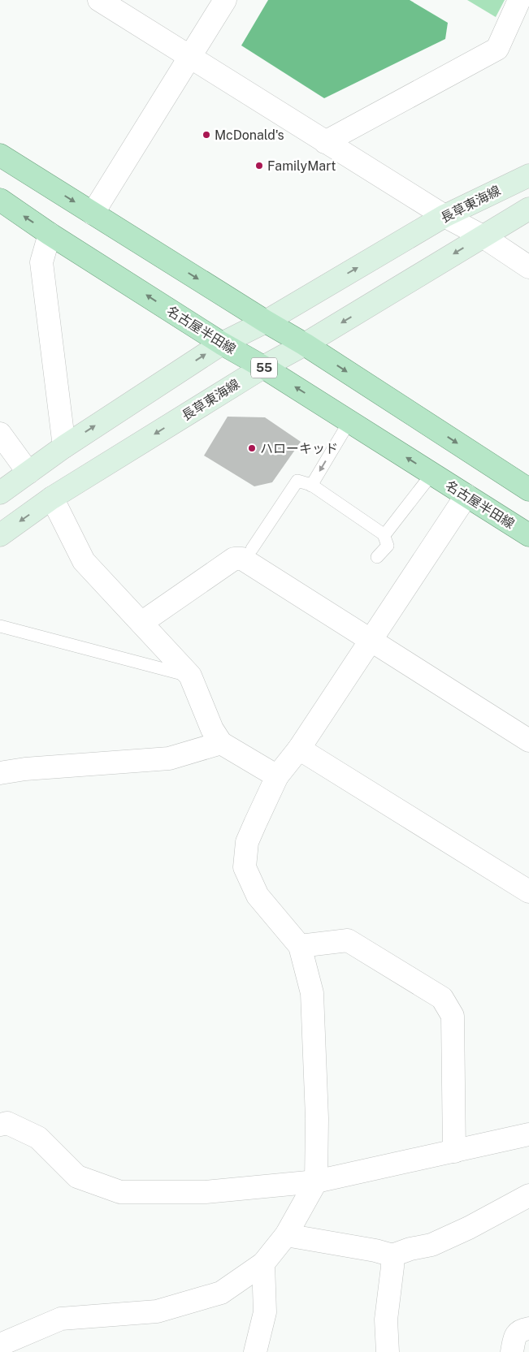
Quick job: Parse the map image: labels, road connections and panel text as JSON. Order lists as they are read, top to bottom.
{
  "streets": {
    "main road": ["長草東海線", "名古屋半田線", "55"]
  },
  "crossings": [
    ["長草東海線", "名古屋半田線"]
  ],
  "places": ["McDonald's", "FamilyMart", "ハローキッド"]
}
